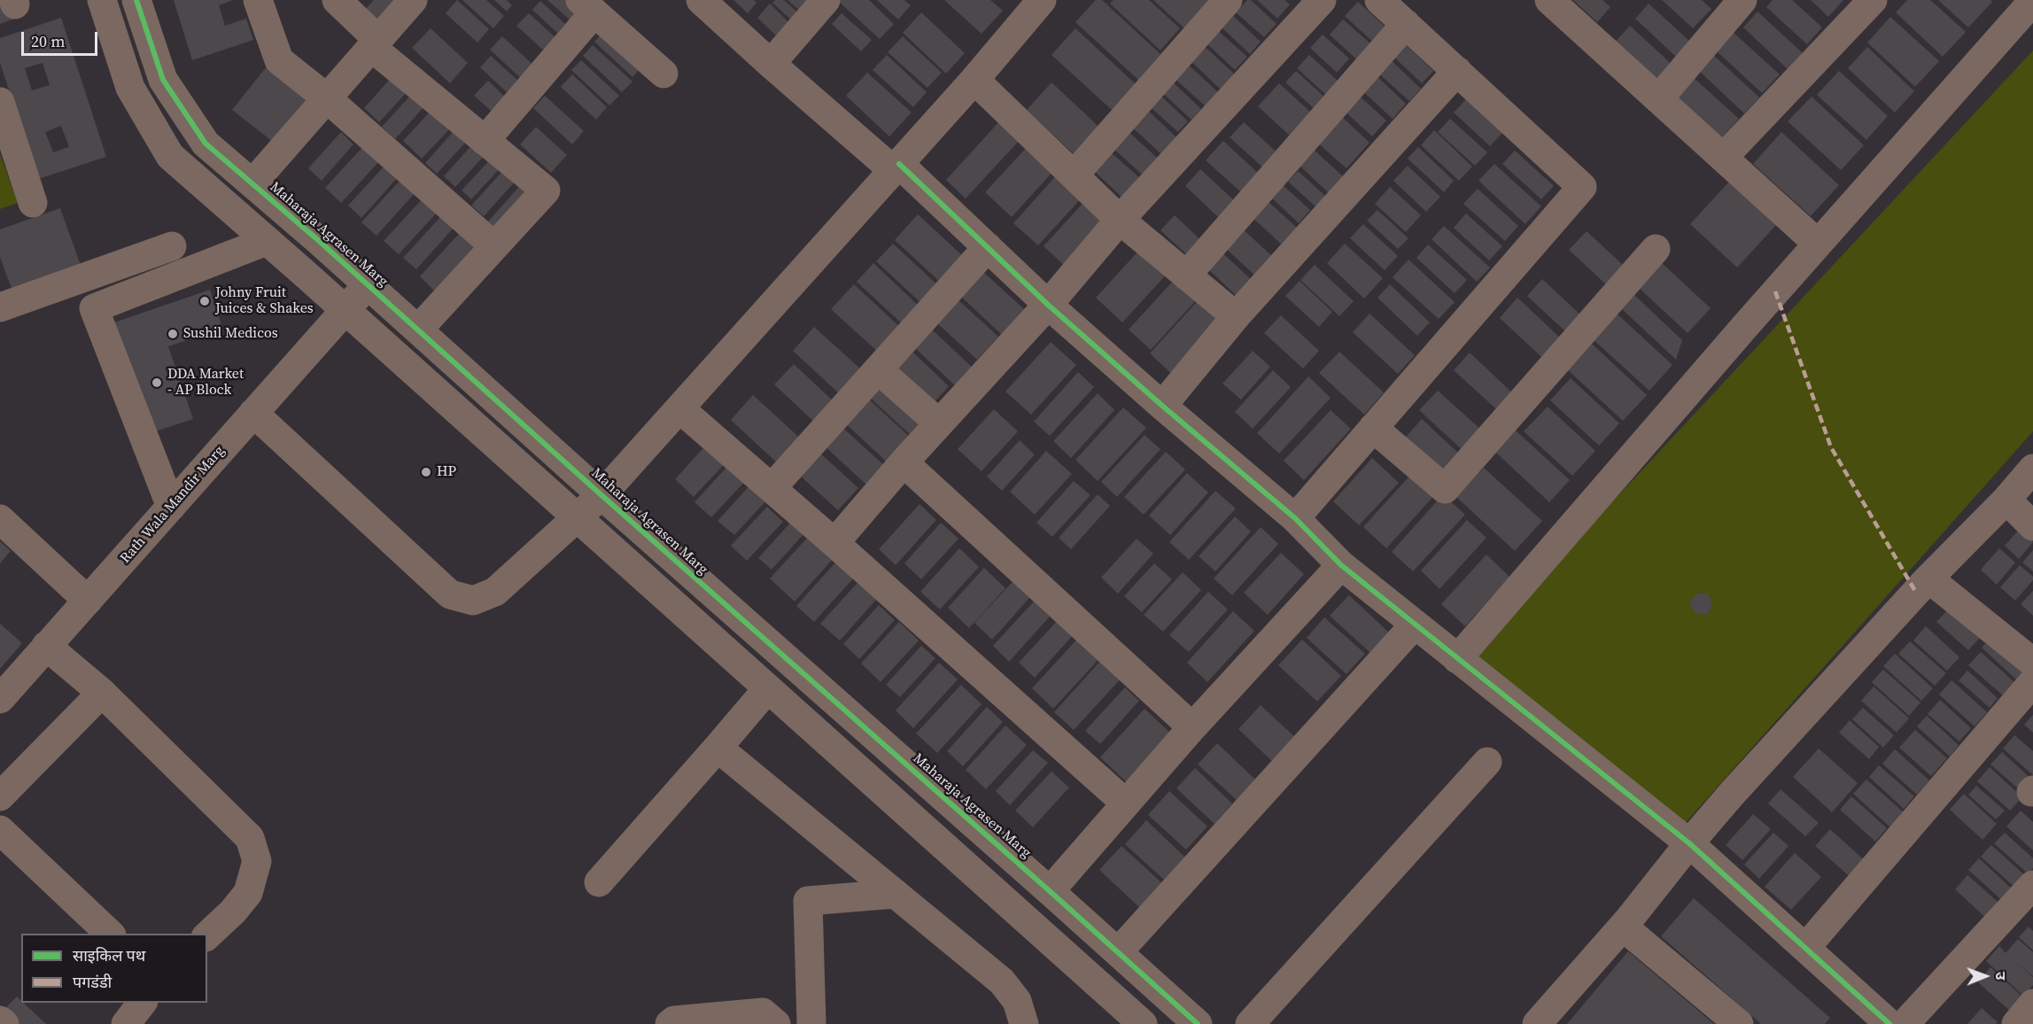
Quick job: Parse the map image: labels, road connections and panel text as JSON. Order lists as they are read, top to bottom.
{
  "streets": {
    "street": ["Maharaja Agrasen Marg", "Rath Wala Mandir Marg"]
  },
  "crossings": [
    ["Maharaja Agrasen Marg", "Rath Wala Mandir Marg"]
  ],
  "places": [
    "Johny Fruit Juices & Shakes",
    "Sushil Medicos",
    "DDA Market - AP Block",
    "HP"
  ],
  "legend": ["साइकिल पथ", "पगडंडी"],
  "scale_bar": "20 m",
  "north": "right"
}
